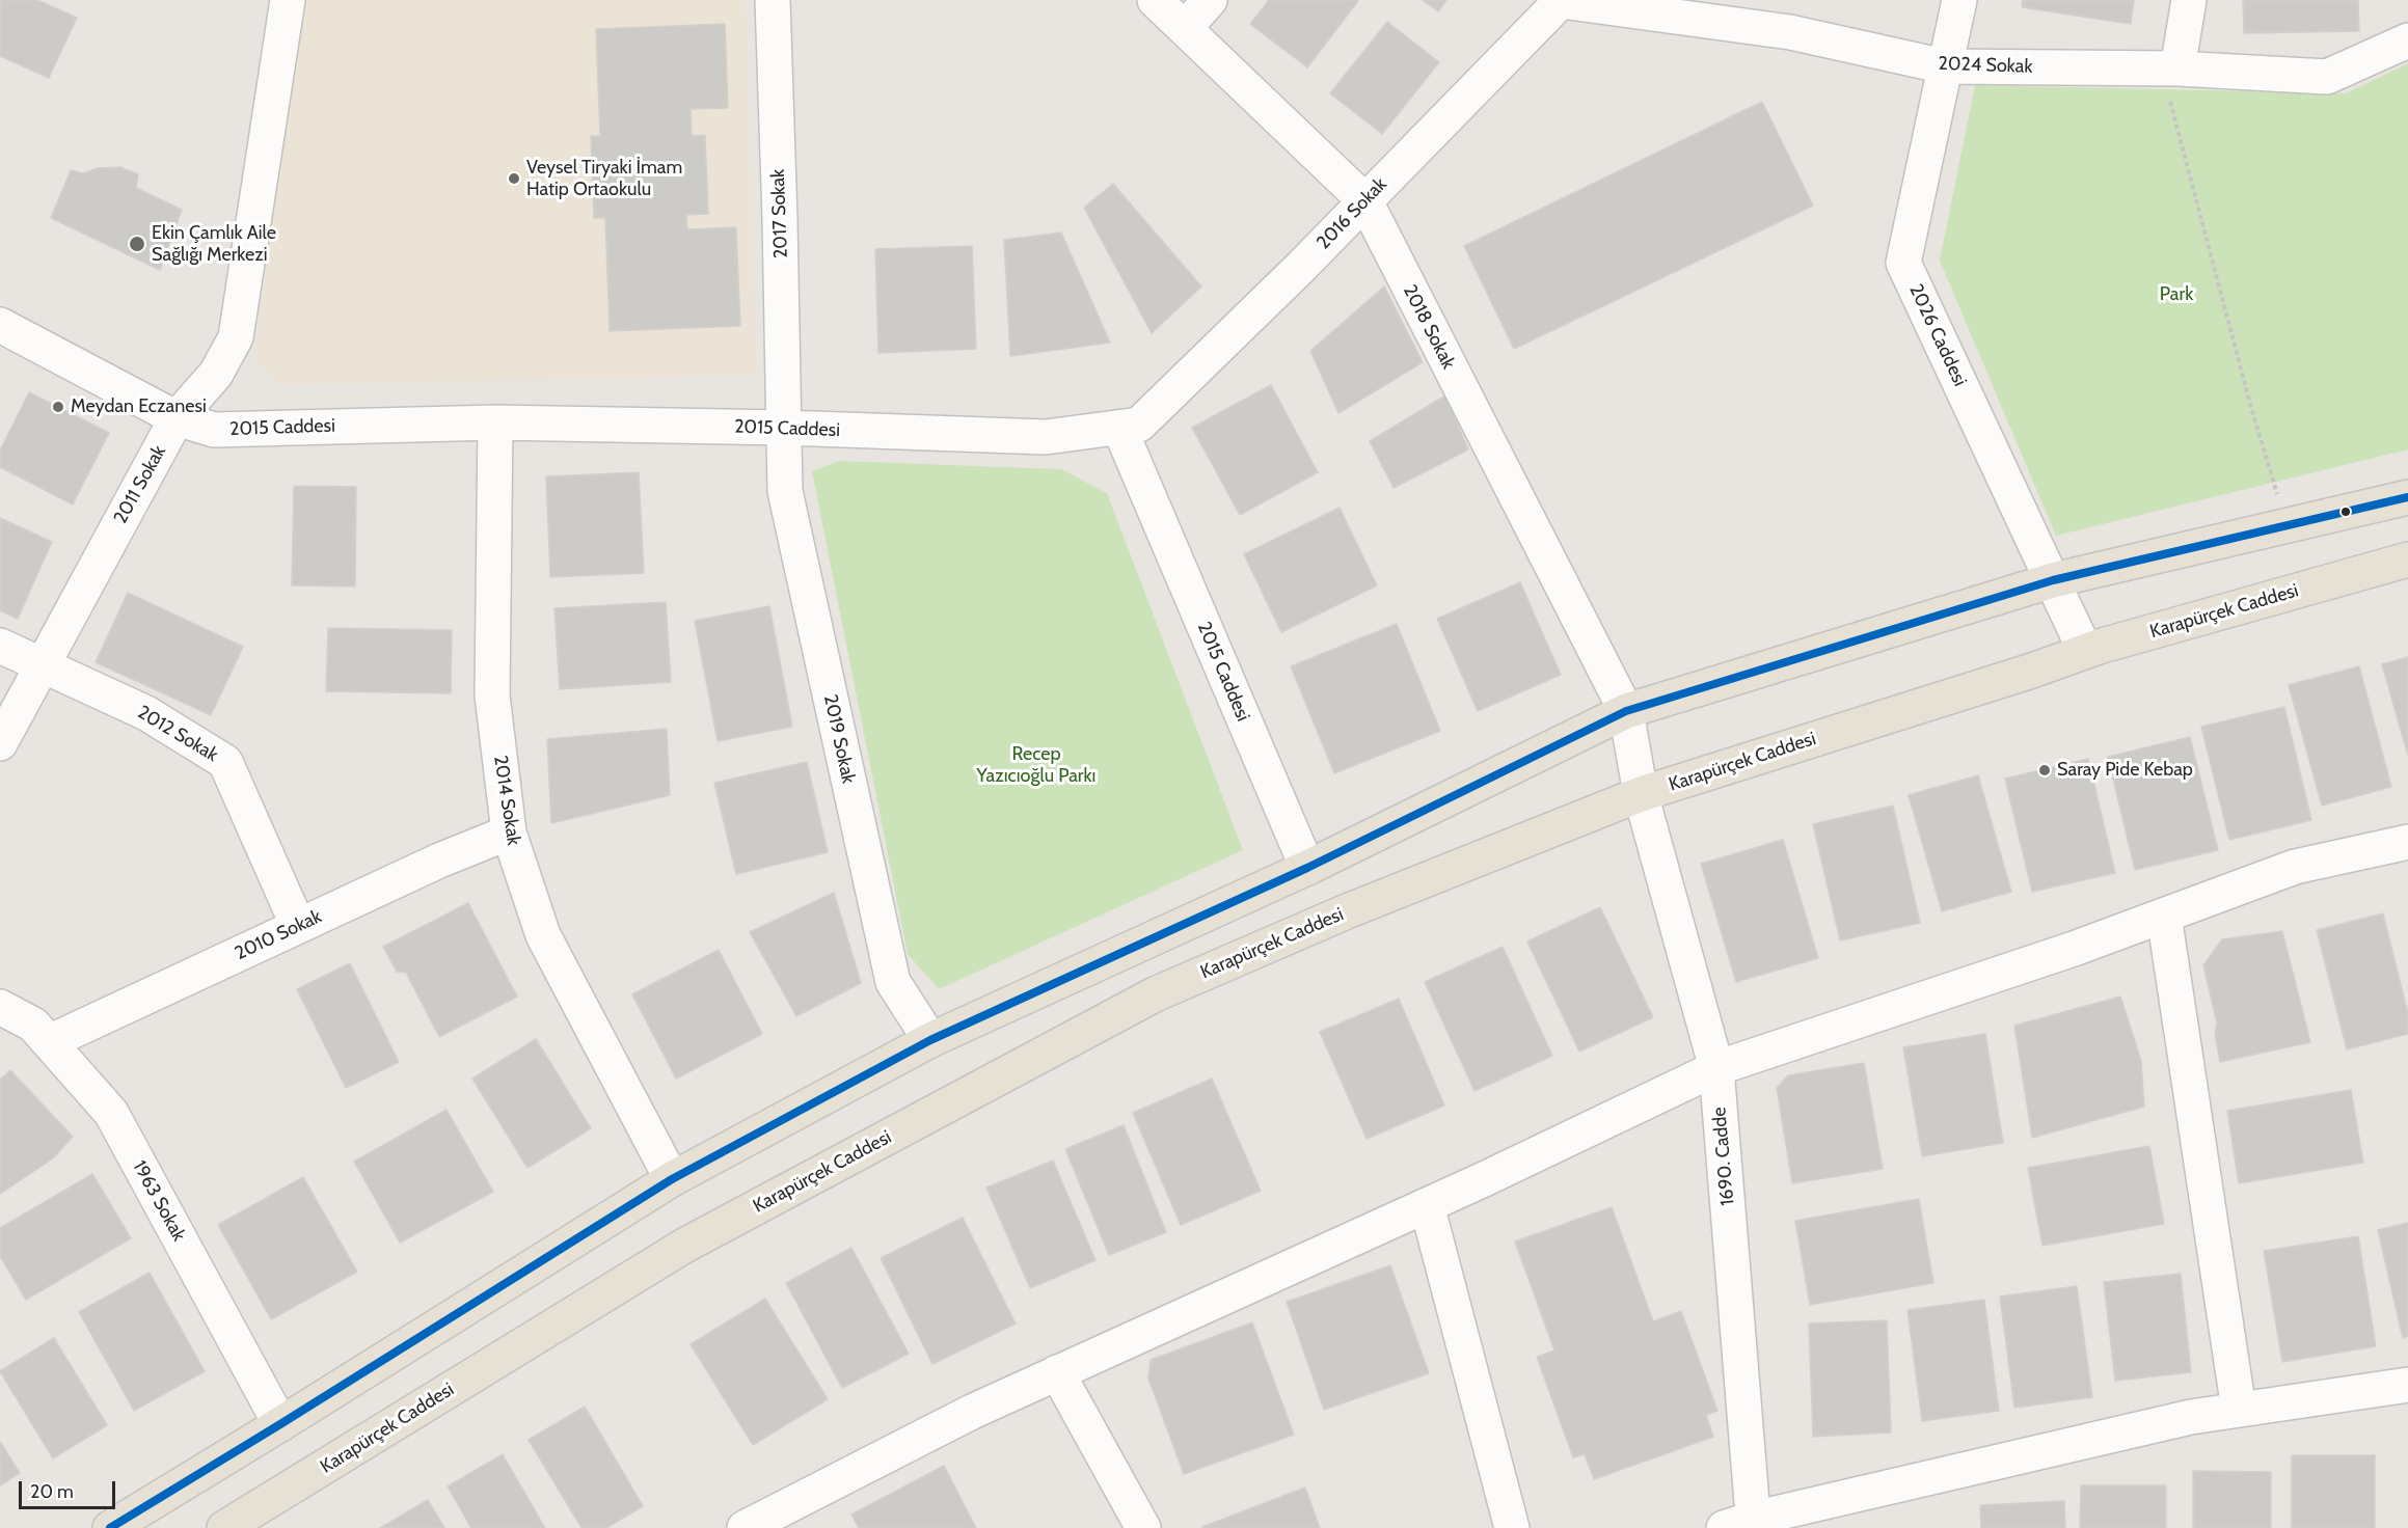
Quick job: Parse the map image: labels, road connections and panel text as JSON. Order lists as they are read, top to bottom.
{
  "streets": {
    "main road": ["Karapürçek Caddesi"],
    "street": [
      "2024 Sokak",
      "2017 Sokak",
      "2016 Sokak",
      "2018 Sokak",
      "2026 Caddesi",
      "2015 Caddesi",
      "2011 Sokak",
      "2012 Sokak",
      "2019 Sokak",
      "2014 Sokak",
      "2010 Sokak",
      "1690. Cadde",
      "1963 Sokak"
    ]
  },
  "crossings": [
    ["2024 Sokak", "2016 Sokak"],
    ["2024 Sokak", "2026 Caddesi"],
    ["2017 Sokak", "2015 Caddesi"],
    ["2017 Sokak", "2019 Sokak"],
    ["2016 Sokak", "2018 Sokak"],
    ["2016 Sokak", "2015 Caddesi"],
    ["2018 Sokak", "Karapürçek Caddesi"],
    ["2018 Sokak", "1690. Cadde"],
    ["2026 Caddesi", "Karapürçek Caddesi"],
    ["2015 Caddesi", "2011 Sokak"],
    ["2015 Caddesi", "2019 Sokak"],
    ["2015 Caddesi", "2014 Sokak"],
    ["2011 Sokak", "2012 Sokak"],
    ["Karapürçek Caddesi", "1690. Cadde"],
    ["2012 Sokak", "2010 Sokak"],
    ["2014 Sokak", "2010 Sokak"],
    ["2010 Sokak", "1963 Sokak"]
  ],
  "parks": ["Park", "Recep Yazıcıoğlu Parkı"],
  "places": [
    "Veysel Tiryaki İmam Hatip Ortaokulu",
    "Ekin Çamlık Aile Sağlığı Merkezi",
    "Meydan Eczanesi",
    "Saray Pide Kebap"
  ],
  "scale_bar": "20 m"
}
